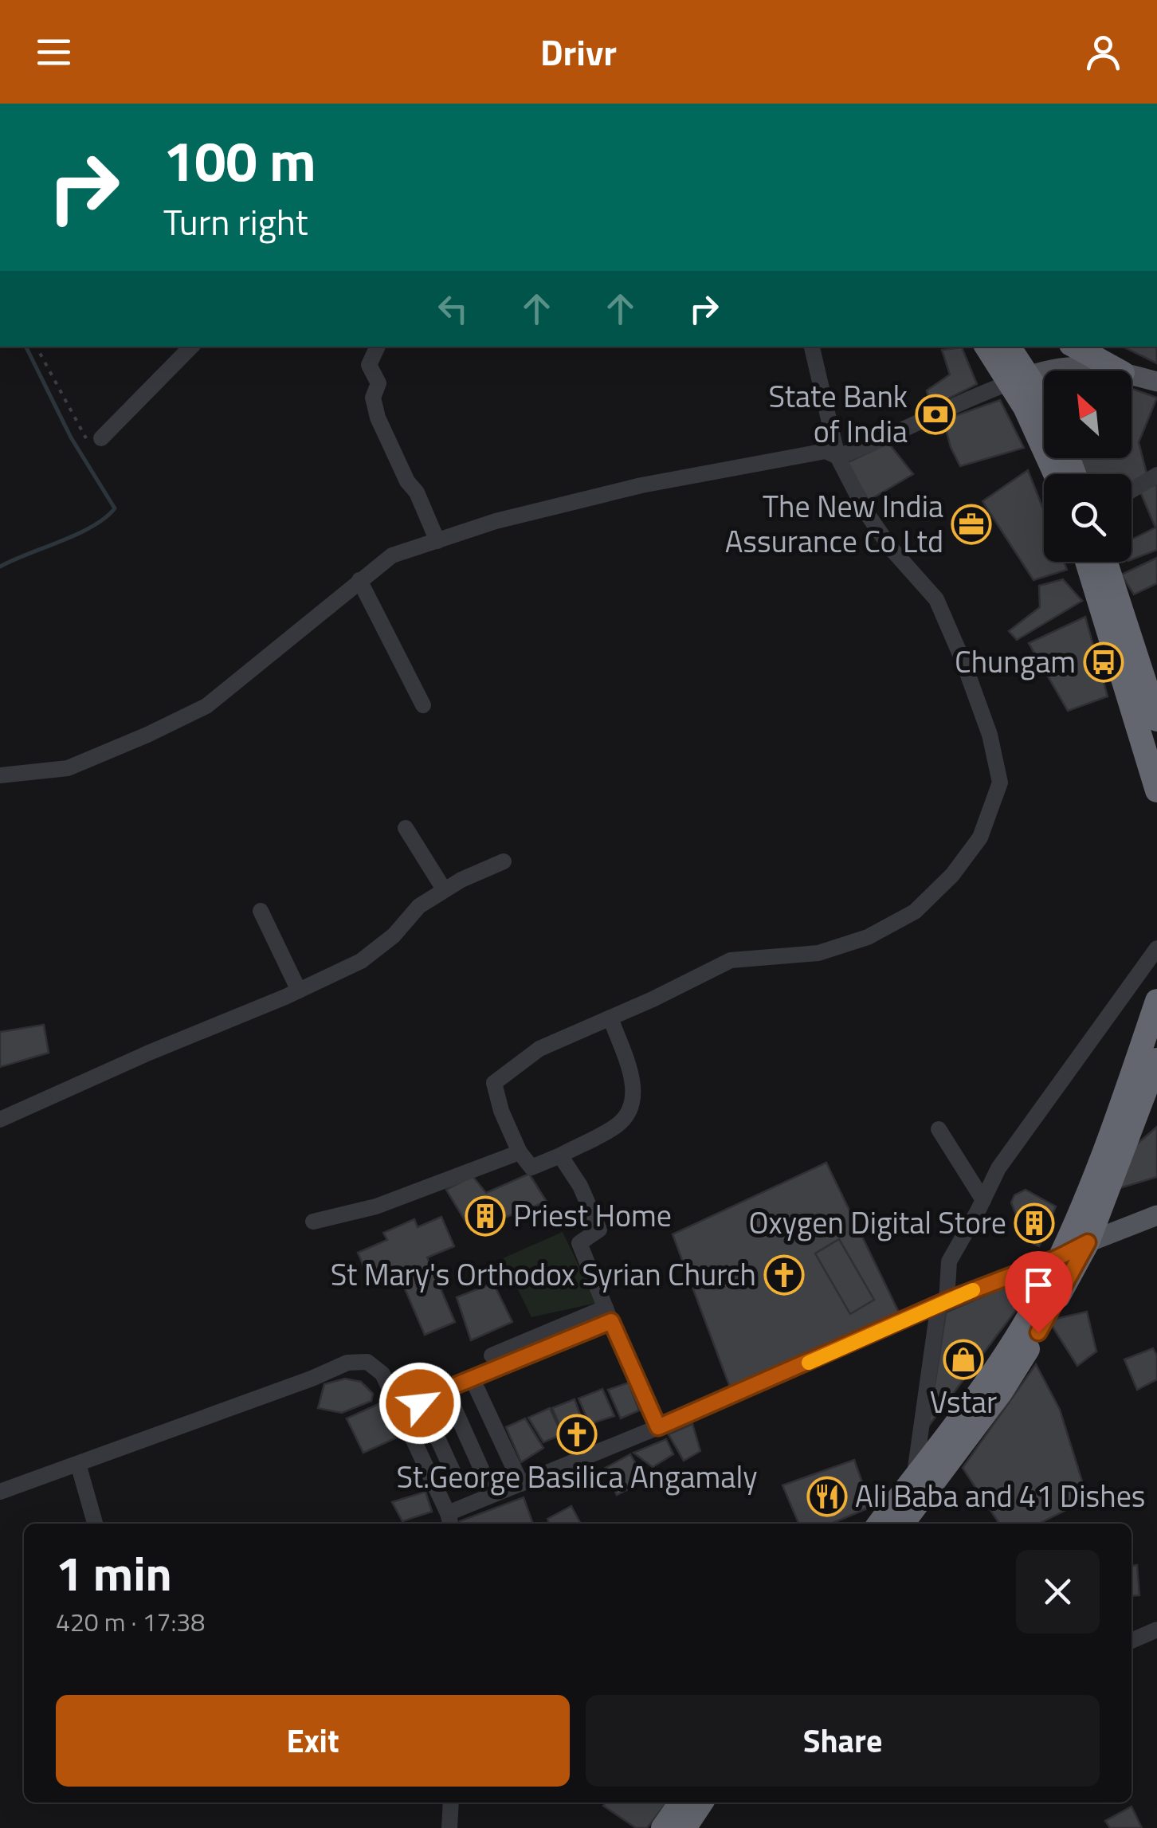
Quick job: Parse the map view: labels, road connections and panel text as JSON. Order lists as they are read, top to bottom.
{
  "places": {
    "bank": ["State Bank of India"],
    "office": ["The New India Assurance Co Ltd"],
    "bus stop": ["Chungam"],
    "building": ["Priest Home", "Oxygen Digital Store"],
    "church": ["St Mary's Orthodox Syrian Church", "St.George Basilica Angamaly"],
    "shop": ["Vstar"],
    "restaurant": ["Ali Baba and 41 Dishes"]
  },
  "north": "top left",
  "page": {
    "header": "Drivr",
    "turn": ["100 m", "Turn right"],
    "heading": ["1 min", "420 m · 17:38"],
    "buttons": ["Exit", "Share"]
  }
}
